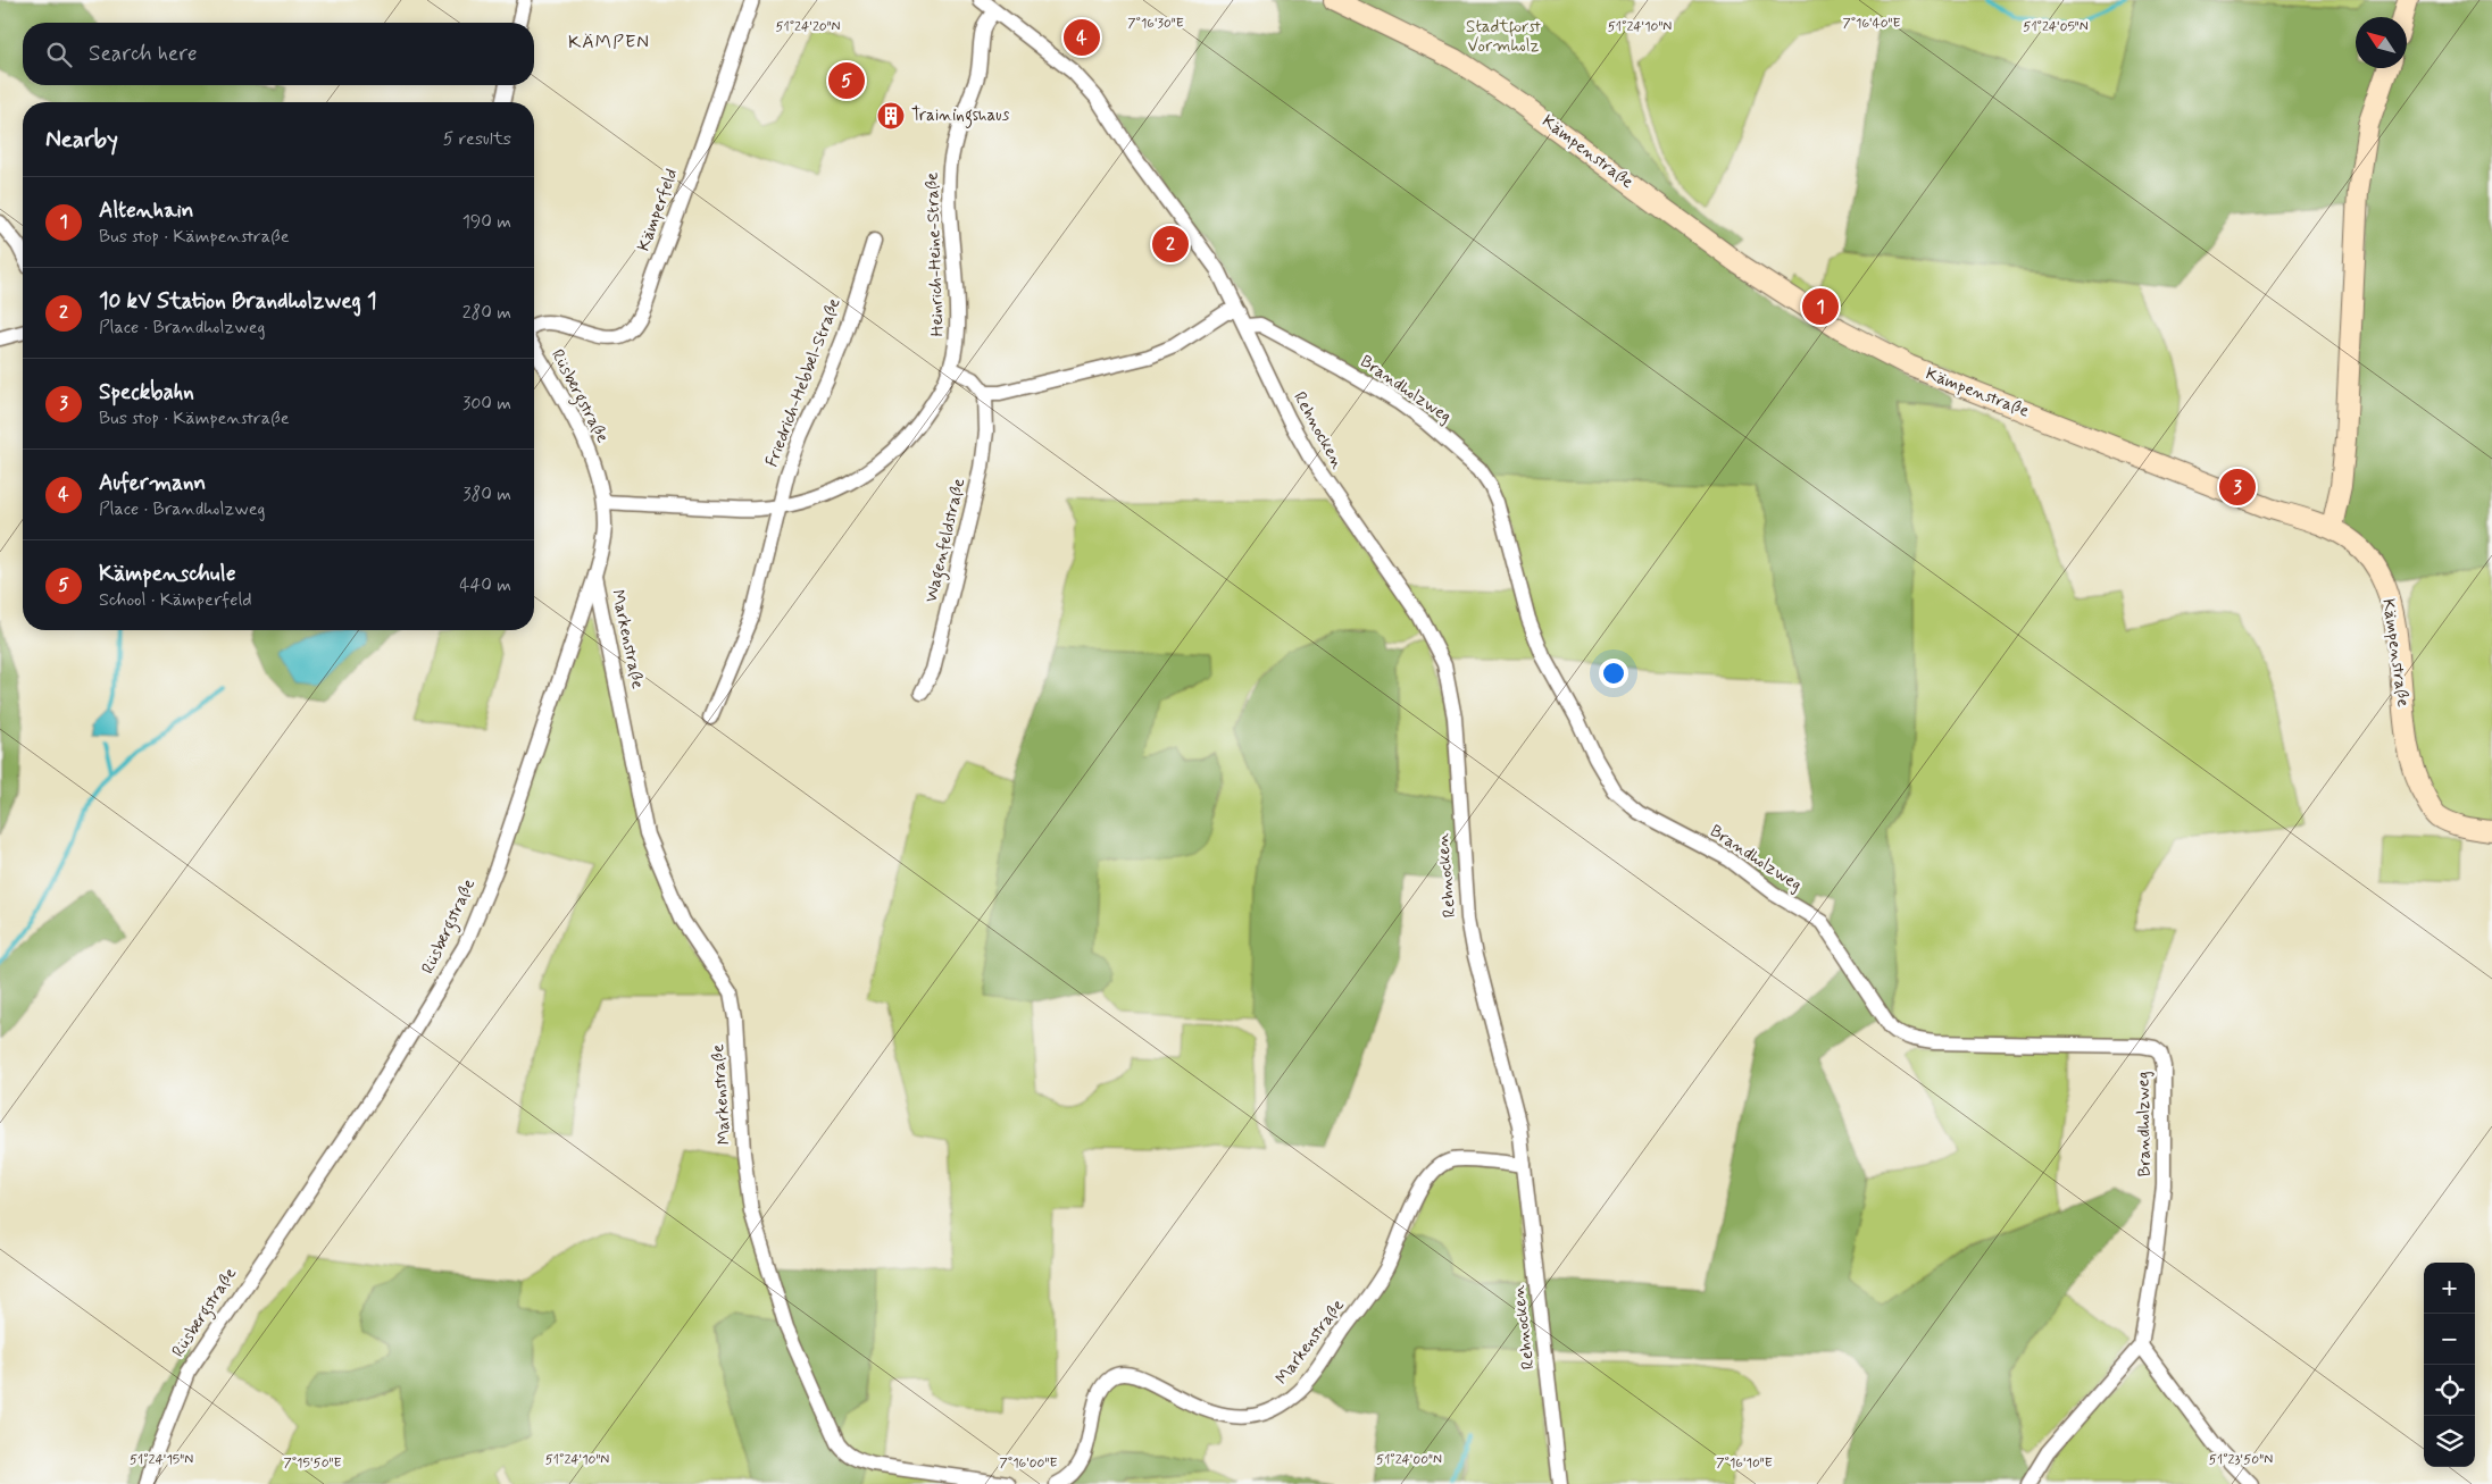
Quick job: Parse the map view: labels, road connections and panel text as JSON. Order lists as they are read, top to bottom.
{
  "streets": {
    "street": [
      "Kämpenstraße",
      "Kämperfeld",
      "Heinrich-Heine-Straße",
      "Friedrich-Hebbel-Straße",
      "Brandholzweg",
      "Rüsbergstraße",
      "Rehnocken",
      "Wagenfeldstraße",
      "Markenstraße"
    ]
  },
  "crossings": [
    ["Heinrich-Heine-Straße", "Friedrich-Hebbel-Straße"],
    ["Heinrich-Heine-Straße", "Rüsbergstraße"],
    ["Brandholzweg", "Rehnocken"],
    ["Rüsbergstraße", "Markenstraße"],
    ["Rehnocken", "Markenstraße"]
  ],
  "districts": ["KÄMPEN"],
  "parks": ["Stadtforst Vormholz"],
  "places": {
    "building": ["Trainingshaus"]
  },
  "north": "top left",
  "page": {
    "pins": [
      "4",
      "5",
      "2",
      "1",
      "3"
    ],
    "search": "Search here",
    "heading": ["Nearby", "5 results"],
    "list": [
      {
        "mark": "1",
        "name": "Altenhain",
        "note": "Bus stop · Kämpenstraße",
        "value": "190 m"
      },
      {
        "mark": "2",
        "name": "10 kV Station Brandholzweg 1",
        "note": "Place · Brandholzweg",
        "value": "280 m"
      },
      {
        "mark": "3",
        "name": "Speckbahn",
        "note": "Bus stop · Kämpenstraße",
        "value": "300 m"
      },
      {
        "mark": "4",
        "name": "Aufermann",
        "note": "Place · Brandholzweg",
        "value": "380 m"
      },
      {
        "mark": "5",
        "name": "Kämpenschule",
        "note": "School · Kämperfeld",
        "value": "440 m"
      }
    ],
    "map_buttons": ["+", "−"]
  },
  "coordinates": [
    "7°16'30\"E",
    "7°16'40\"E",
    "51°24'20\"N",
    "51°24'10\"N",
    "51°24'05\"N",
    "51°24'15\"N",
    "51°24'00\"N",
    "51°23'50\"N",
    "7°15'50\"E",
    "7°16'00\"E",
    "7°16'10\"E"
  ]
}
